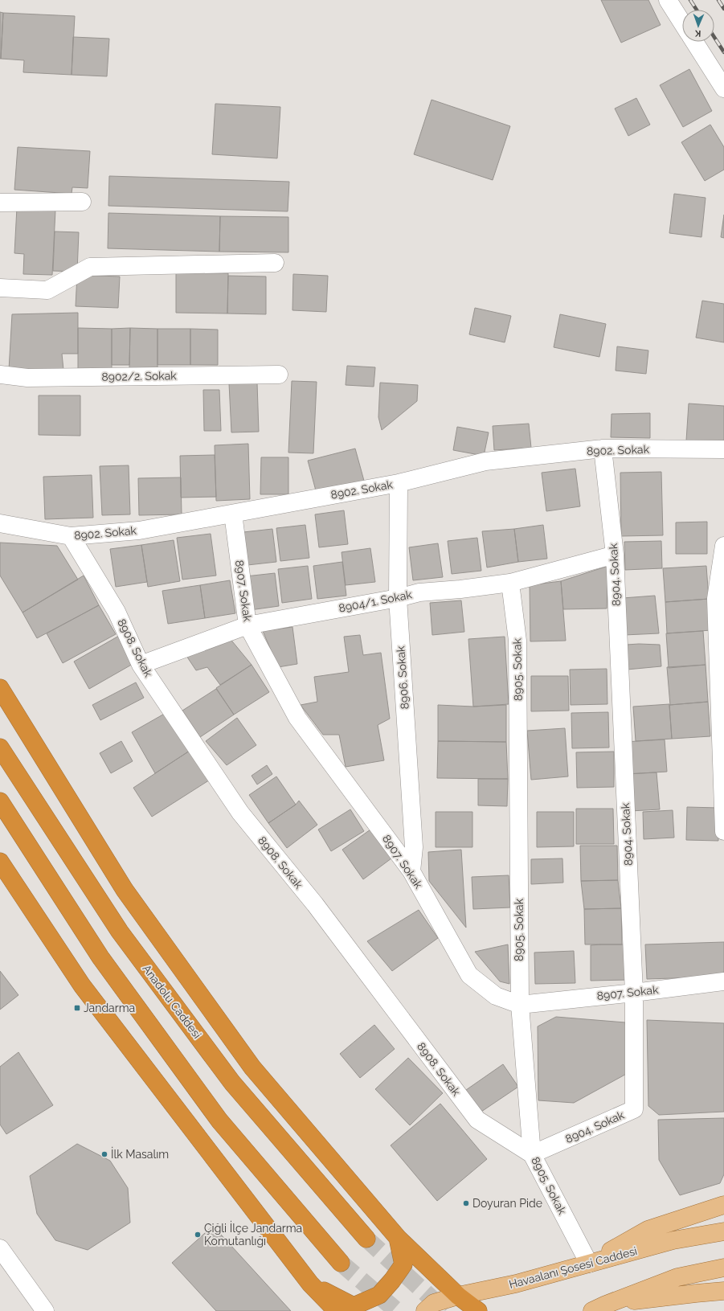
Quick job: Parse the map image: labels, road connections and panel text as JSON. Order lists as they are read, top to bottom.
{
  "streets": {
    "highway": ["Anadolu Caddesi"],
    "main road": ["Havaalanı Şosesi Caddesi"],
    "street": [
      "8902/2. Sokak",
      "8902. Sokak",
      "8904. Sokak",
      "8907. Sokak",
      "8904/1. Sokak",
      "8908. Sokak",
      "8905. Sokak",
      "8906. Sokak"
    ]
  },
  "crossings": [
    ["8902. Sokak", "8904. Sokak"],
    ["8902. Sokak", "8907. Sokak"],
    ["8902. Sokak", "8908. Sokak"],
    ["8902. Sokak", "8906. Sokak"],
    ["8904. Sokak", "8907. Sokak"],
    ["8904. Sokak", "8904/1. Sokak"],
    ["8904. Sokak", "8908. Sokak"],
    ["8904. Sokak", "8905. Sokak"],
    ["8907. Sokak", "8904/1. Sokak"],
    ["8907. Sokak", "8905. Sokak"],
    ["8907. Sokak", "8906. Sokak"],
    ["8904/1. Sokak", "8908. Sokak"],
    ["8904/1. Sokak", "8905. Sokak"],
    ["8904/1. Sokak", "8906. Sokak"],
    ["8908. Sokak", "8905. Sokak"],
    ["8905. Sokak", "Havaalanı Şosesi Caddesi"]
  ],
  "places": {
    "transit": ["Jandarma"],
    "other": ["İlk Masalım", "Doyuran Pide", "Çiğli İlçe Jandarma Komutanlığı"]
  },
  "north": "bottom"
}
